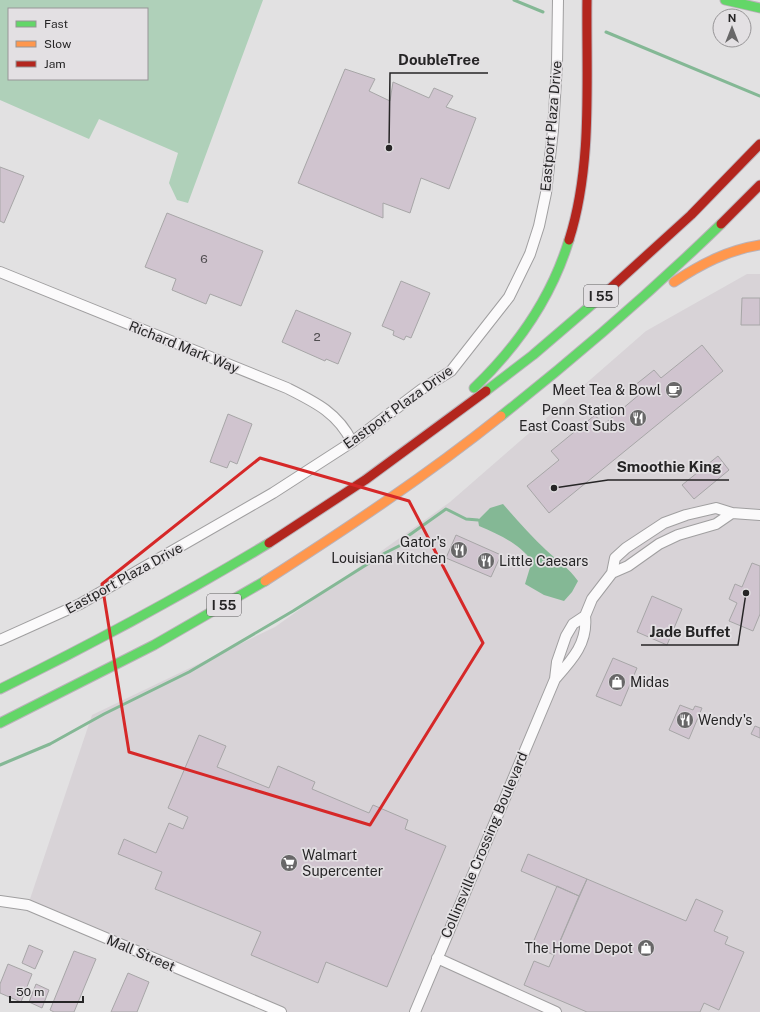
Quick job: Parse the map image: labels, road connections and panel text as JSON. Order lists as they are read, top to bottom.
{
  "streets": {
    "highway": ["I 55"],
    "street": [
      "Eastport Plaza Drive",
      "Richard Mark Way",
      "Collinsville Crossing Boulevard",
      "Mall Street"
    ]
  },
  "crossings": [
    ["Eastport Plaza Drive", "Richard Mark Way"]
  ],
  "places": {
    "other": ["DoubleTree", "Smoothie King", "Jade Buffet"],
    "cafe": ["Meet Tea & Bowl"],
    "restaurant": [
      "Penn Station East Coast Subs",
      "Gator's Louisiana Kitchen",
      "Little Caesars",
      "Wendy's"
    ],
    "shop": ["Midas", "The Home Depot"],
    "supermarket": ["Walmart Supercenter"]
  },
  "house_numbers": ["6", "2"],
  "legend": ["Fast", "Slow", "Jam"],
  "scale_bar": "50 m",
  "north": "top"
}
